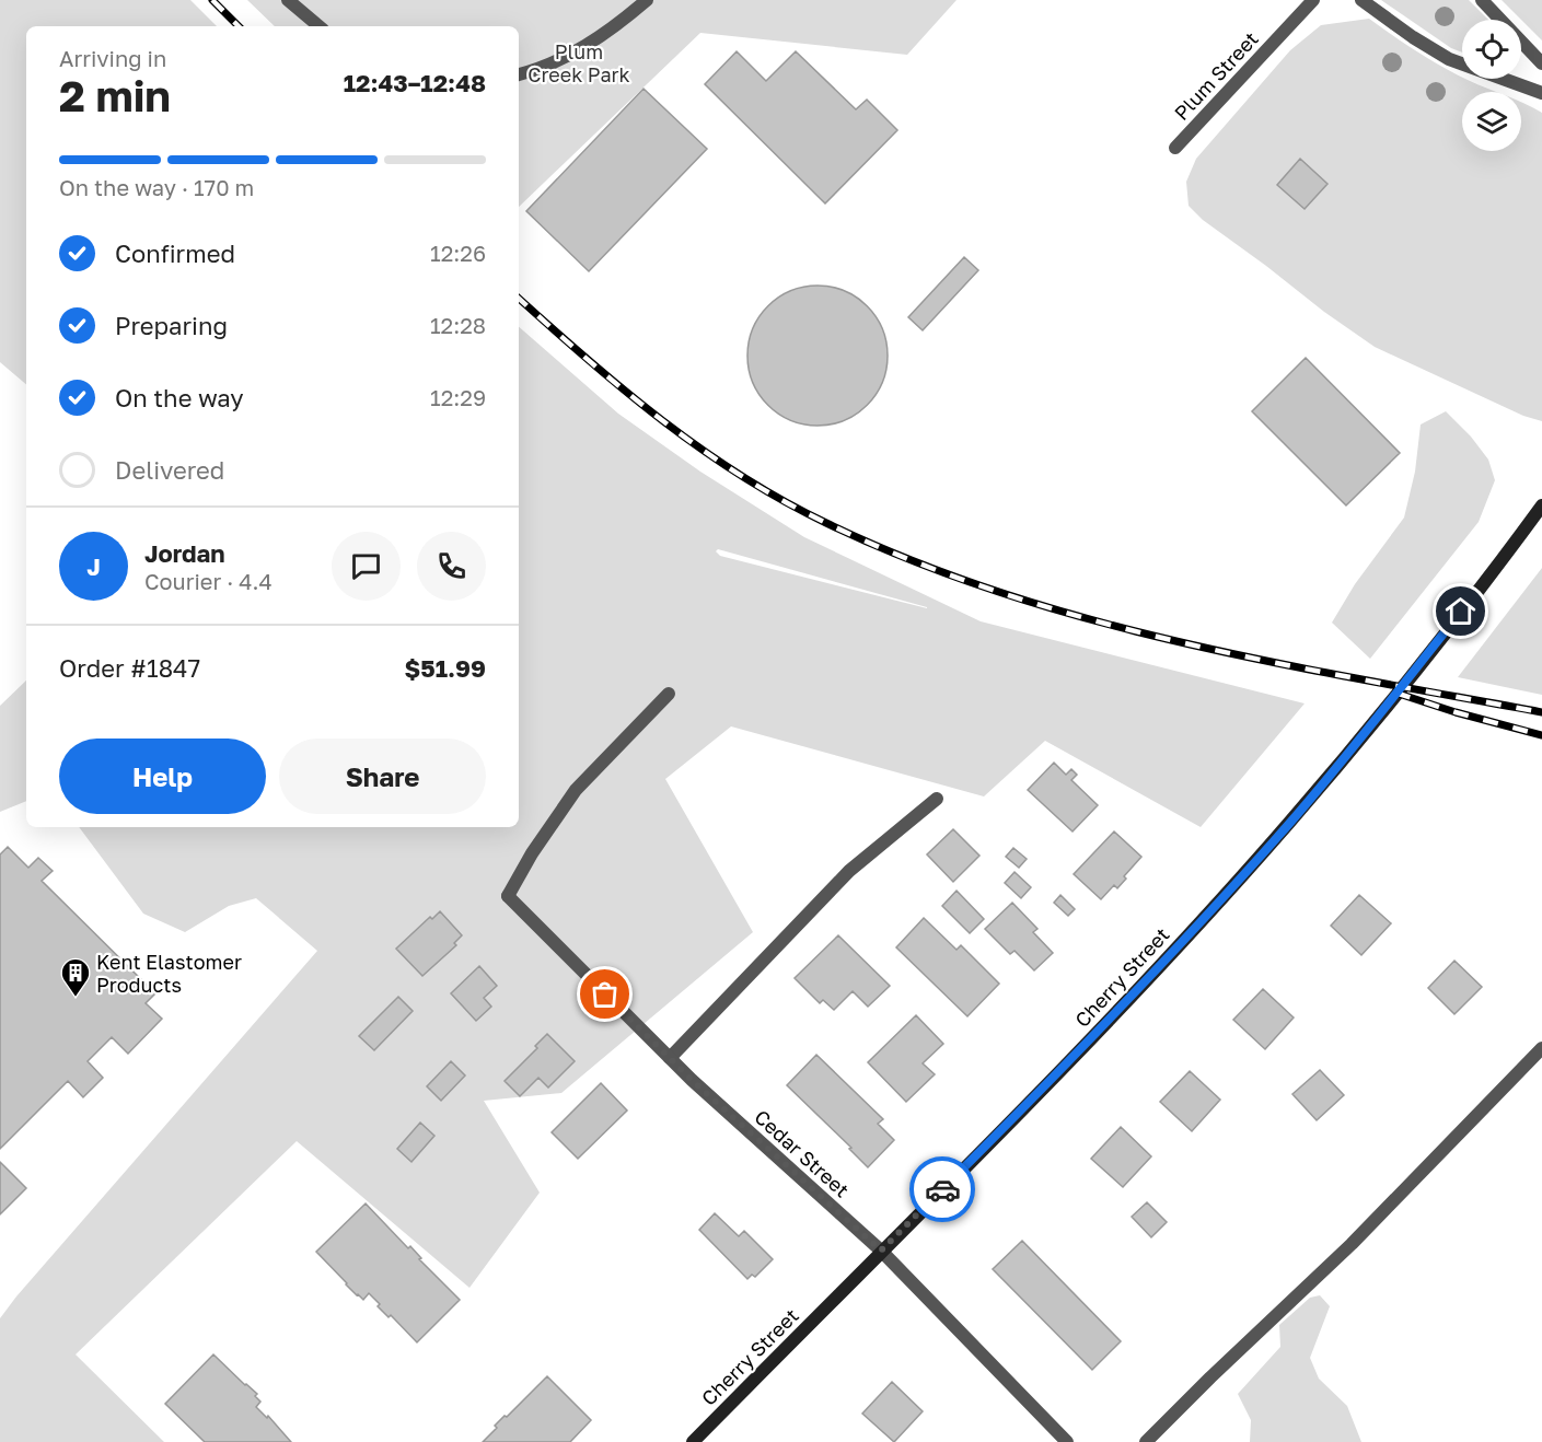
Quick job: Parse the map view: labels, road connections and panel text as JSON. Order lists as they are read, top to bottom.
{
  "streets": {
    "street": ["Plum Street", "Cherry Street", "Cedar Street"]
  },
  "crossings": [
    ["Cherry Street", "Cedar Street"]
  ],
  "parks": ["Plum Creek Park"],
  "places": {
    "building": ["Kent Elastomer Products"]
  },
  "page": {
    "heading": ["2 min", "Arriving in", "12:43–12:48"],
    "panel": [
      "Jordan",
      "Courier · 4.4",
      "Order #1847",
      "$51.99"
    ],
    "bar": "On the way · 170 m",
    "list": [
      ["Confirmed", "12:26"],
      ["Preparing", "12:28"],
      ["On the way", "12:29"],
      "Delivered"
    ],
    "round": "J",
    "buttons": ["Help", "Share"]
  }
}
